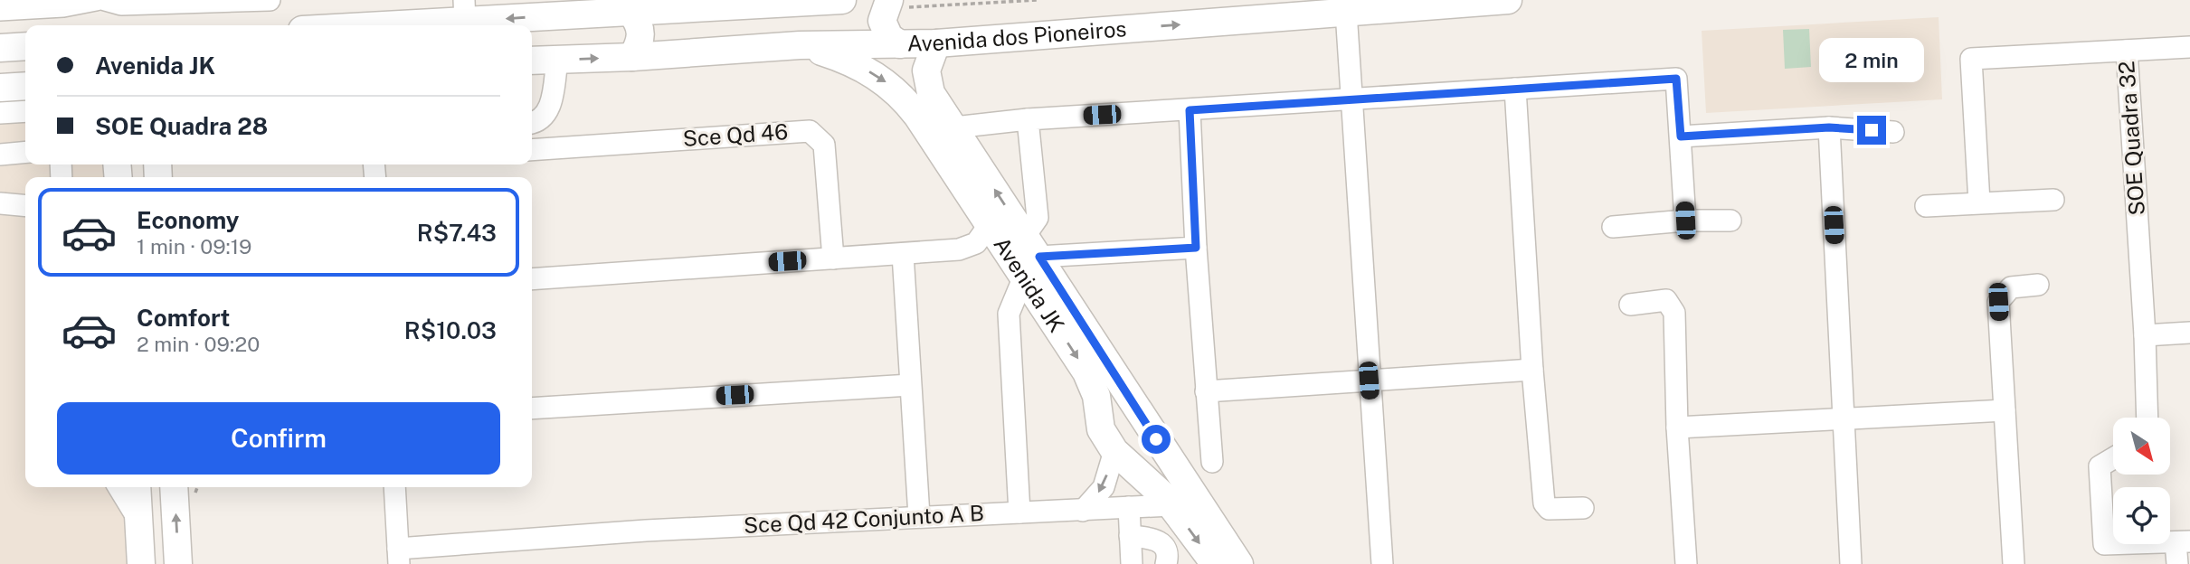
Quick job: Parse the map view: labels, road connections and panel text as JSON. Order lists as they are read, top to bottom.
{
  "streets": {
    "main road": ["Avenida dos Pioneiros", "Avenida JK"],
    "street": ["Sce Qd 46", "SOE Quadra 32", "Sce Qd 42 Conjunto A B"]
  },
  "crossings": [
    ["Avenida dos Pioneiros", "Avenida JK"],
    ["Avenida JK", "Sce Qd 42 Conjunto A B"]
  ],
  "one_way": ["Avenida dos Pioneiros"],
  "north": "bottom right",
  "page": {
    "banner": ["Avenida JK", "SOE Quadra 28"],
    "bubble": "2 min",
    "list": [
      {
        "name": "Economy",
        "note": "1 min · 09:19",
        "value": "R$7.43"
      },
      {
        "name": "Comfort",
        "note": "2 min · 09:20",
        "value": "R$10.03"
      }
    ],
    "buttons": "Confirm"
  }
}
